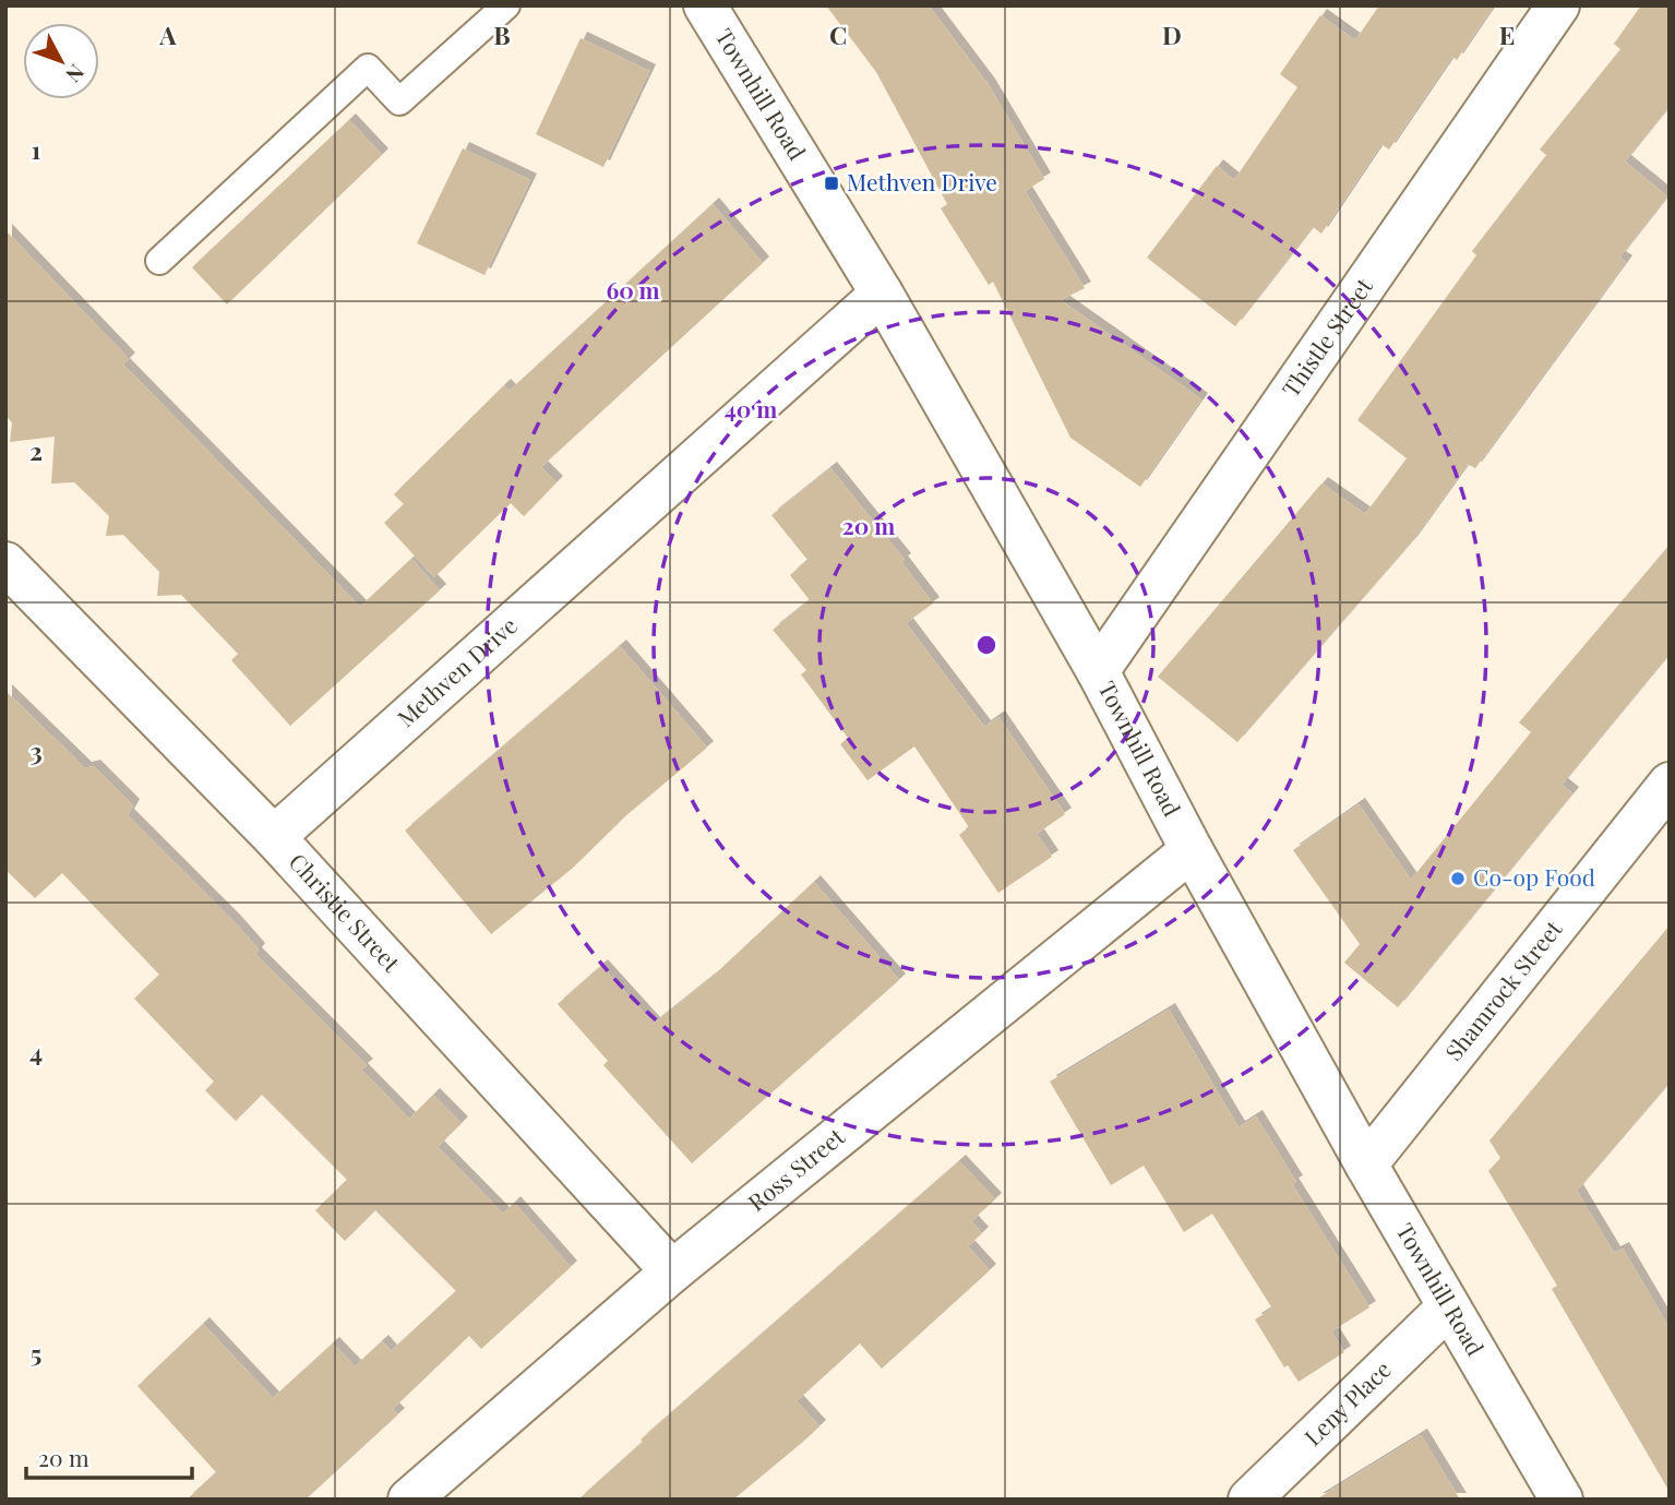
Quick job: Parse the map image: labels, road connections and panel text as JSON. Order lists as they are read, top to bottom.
{
  "streets": {
    "street": [
      "Townhill Road",
      "Thistle Street",
      "Methven Drive",
      "Christie Street",
      "Shamrock Street",
      "Ross Street",
      "Leny Place"
    ]
  },
  "crossings": [
    ["Townhill Road", "Thistle Street"],
    ["Townhill Road", "Methven Drive"],
    ["Townhill Road", "Shamrock Street"],
    ["Townhill Road", "Ross Street"],
    ["Townhill Road", "Leny Place"],
    ["Methven Drive", "Christie Street"],
    ["Christie Street", "Ross Street"]
  ],
  "places": {
    "transit": ["Methven Drive"],
    "other": ["Co-op Food"]
  },
  "scale_bar": "20 m",
  "north": "bottom right",
  "grid": {
    "columns": [
      "A",
      "B",
      "C",
      "D",
      "E"
    ],
    "rows": [
      "1",
      "2",
      "3",
      "4",
      "5"
    ]
  },
  "rings": ["60 m", "40 m", "20 m"]
}
